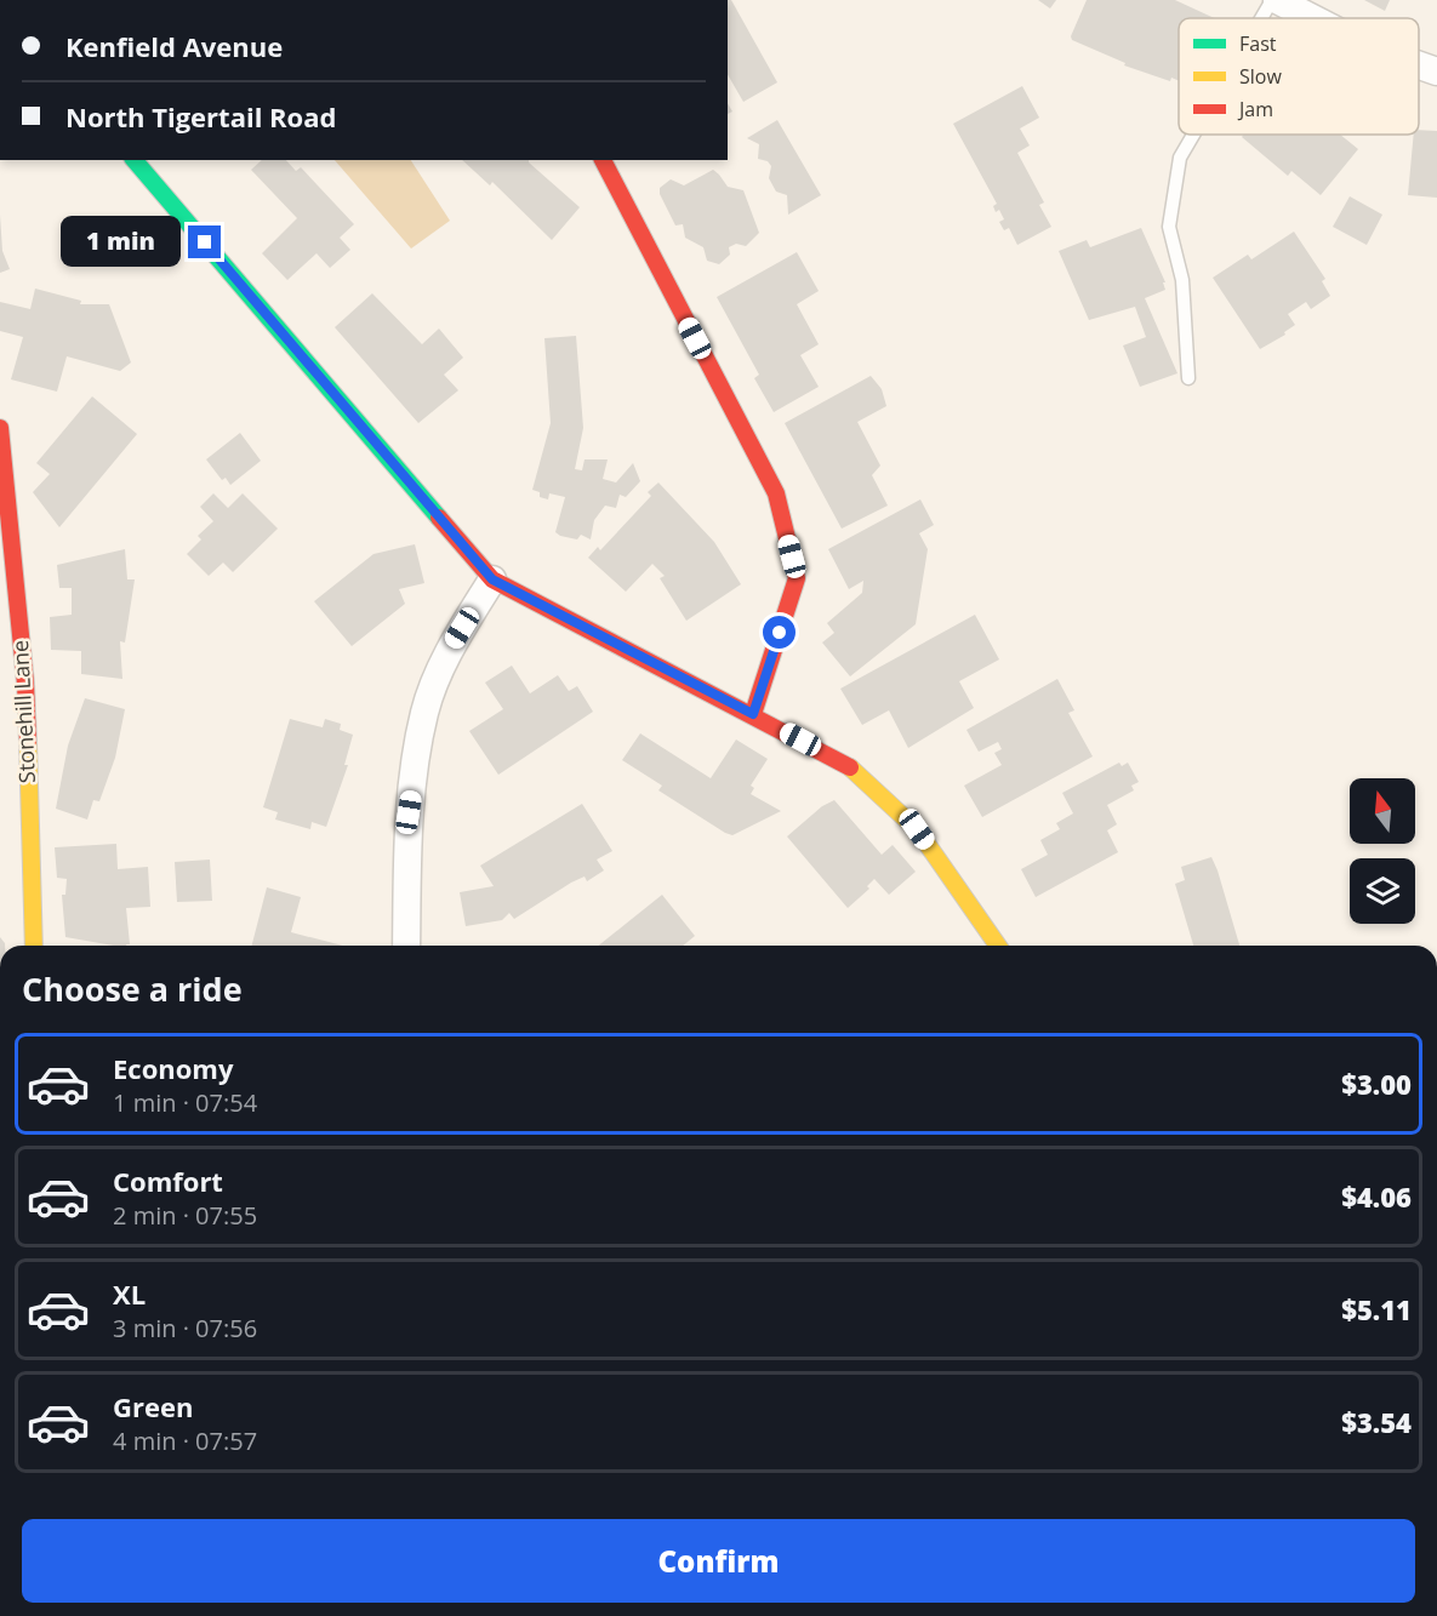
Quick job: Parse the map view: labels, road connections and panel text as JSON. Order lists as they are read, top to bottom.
{
  "streets": {
    "street": ["Stonehill Lane"]
  },
  "legend": ["Fast", "Slow", "Jam"],
  "north": "top",
  "page": {
    "banner": ["Kenfield Avenue", "North Tigertail Road"],
    "bubble": "1 min",
    "heading": "Choose a ride",
    "list": [
      {
        "name": "Economy",
        "note": "1 min · 07:54",
        "value": "$3.00"
      },
      {
        "name": "Comfort",
        "note": "2 min · 07:55",
        "value": "$4.06"
      },
      {
        "name": "XL",
        "note": "3 min · 07:56",
        "value": "$5.11"
      },
      {
        "name": "Green",
        "note": "4 min · 07:57",
        "value": "$3.54"
      }
    ],
    "buttons": "Confirm"
  }
}
